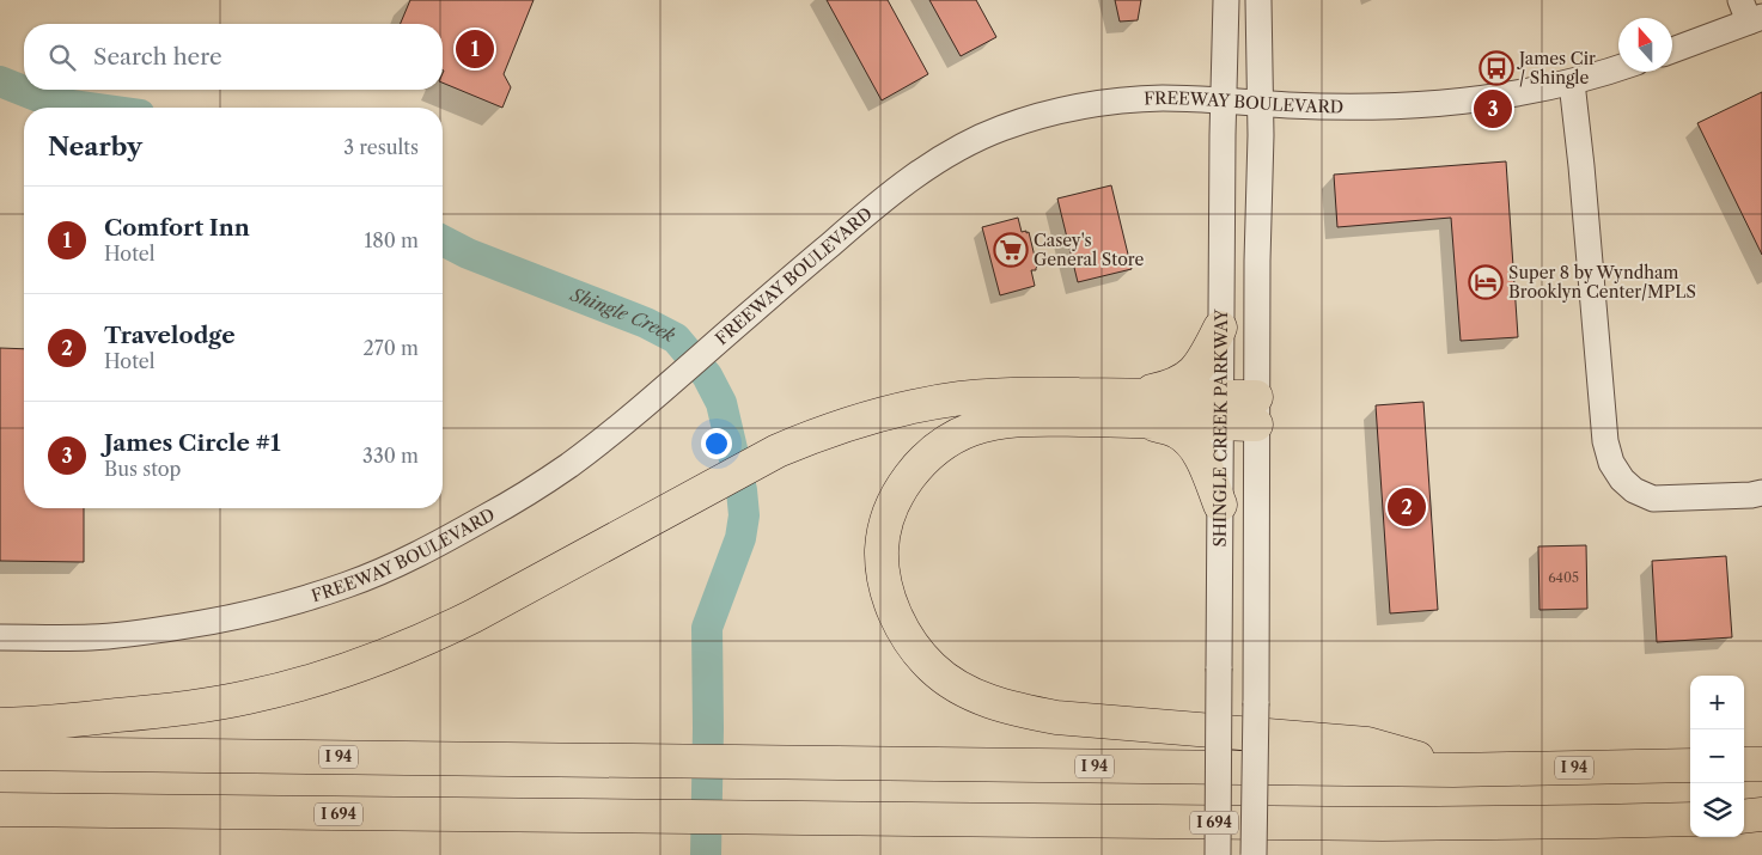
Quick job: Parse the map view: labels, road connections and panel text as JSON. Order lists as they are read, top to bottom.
{
  "streets": {
    "highway": ["I 94", "I 694"],
    "street": ["FREEWAY BOULEVARD", "SHINGLE CREEK PARKWAY"]
  },
  "crossings": [
    ["FREEWAY BOULEVARD", "SHINGLE CREEK PARKWAY"]
  ],
  "water": ["Shingle Creek"],
  "places": {
    "bus stop": ["James Cir / Shingle"],
    "supermarket": ["Casey's General Store"],
    "hotel": ["Super 8 by Wyndham Brooklyn Center/MPLS"]
  },
  "house_numbers": ["6405"],
  "north": "top",
  "page": {
    "search": "Search here",
    "pins": ["1", "3", "2"],
    "heading": ["Nearby", "3 results"],
    "list": [
      {
        "mark": "1",
        "name": "Comfort Inn",
        "note": "Hotel",
        "value": "180 m"
      },
      {
        "mark": "2",
        "name": "Travelodge",
        "note": "Hotel",
        "value": "270 m"
      },
      {
        "mark": "3",
        "name": "James Circle #1",
        "note": "Bus stop",
        "value": "330 m"
      }
    ],
    "map_buttons": ["+", "−"]
  }
}
